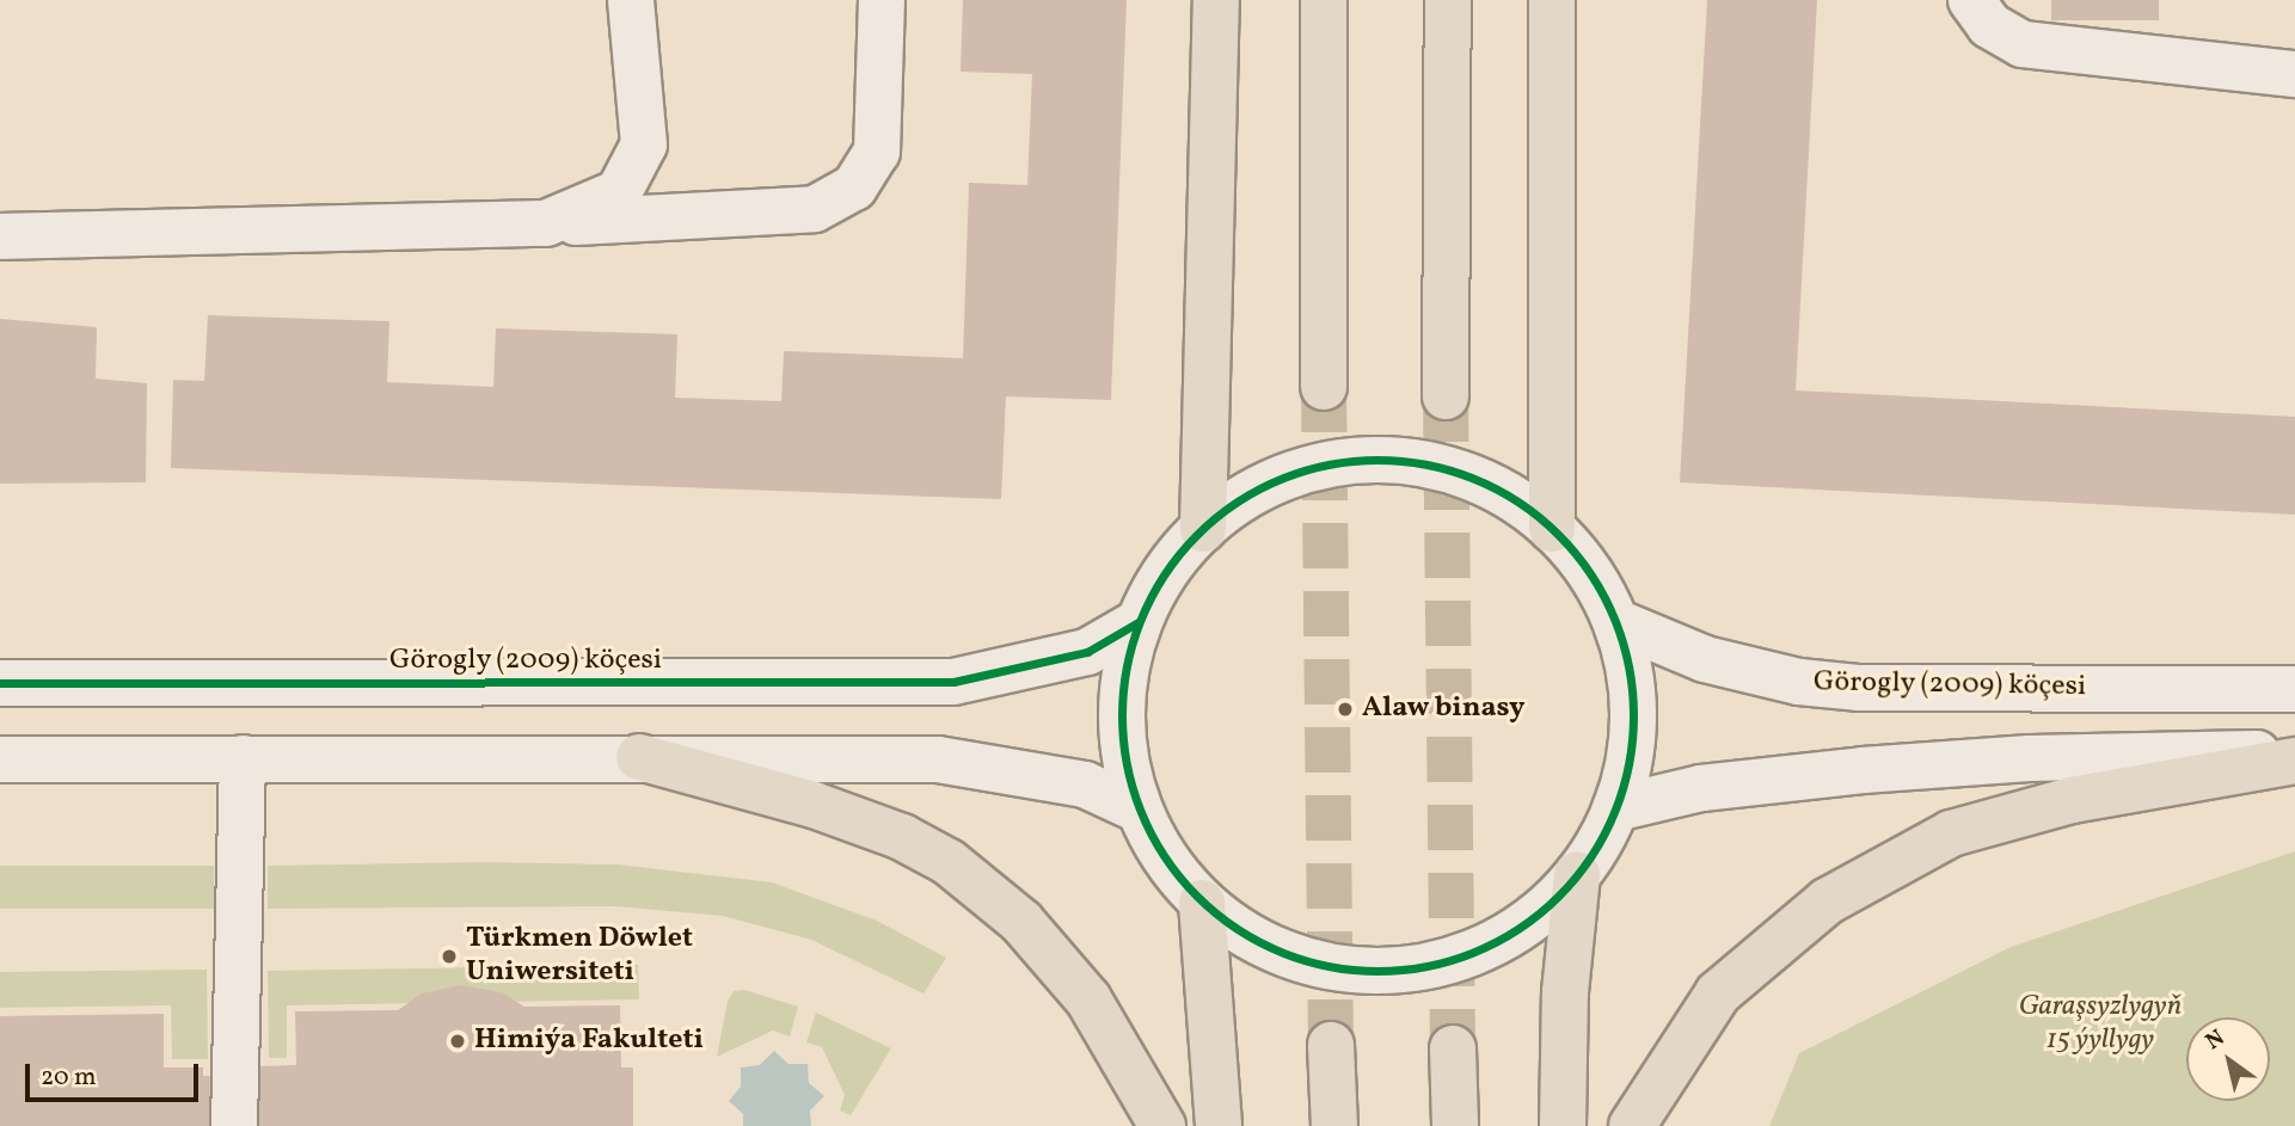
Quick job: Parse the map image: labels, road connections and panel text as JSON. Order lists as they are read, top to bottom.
{
  "streets": {
    "street": ["Görogly (2009) köçesi"]
  },
  "parks": ["Garaşsyzlygyň 15 ýyllygy"],
  "places": ["Alaw binasy", "Türkmen Döwlet Uniwersiteti", "Himiýa Fakulteti"],
  "scale_bar": "20 m",
  "north": "top left"
}
